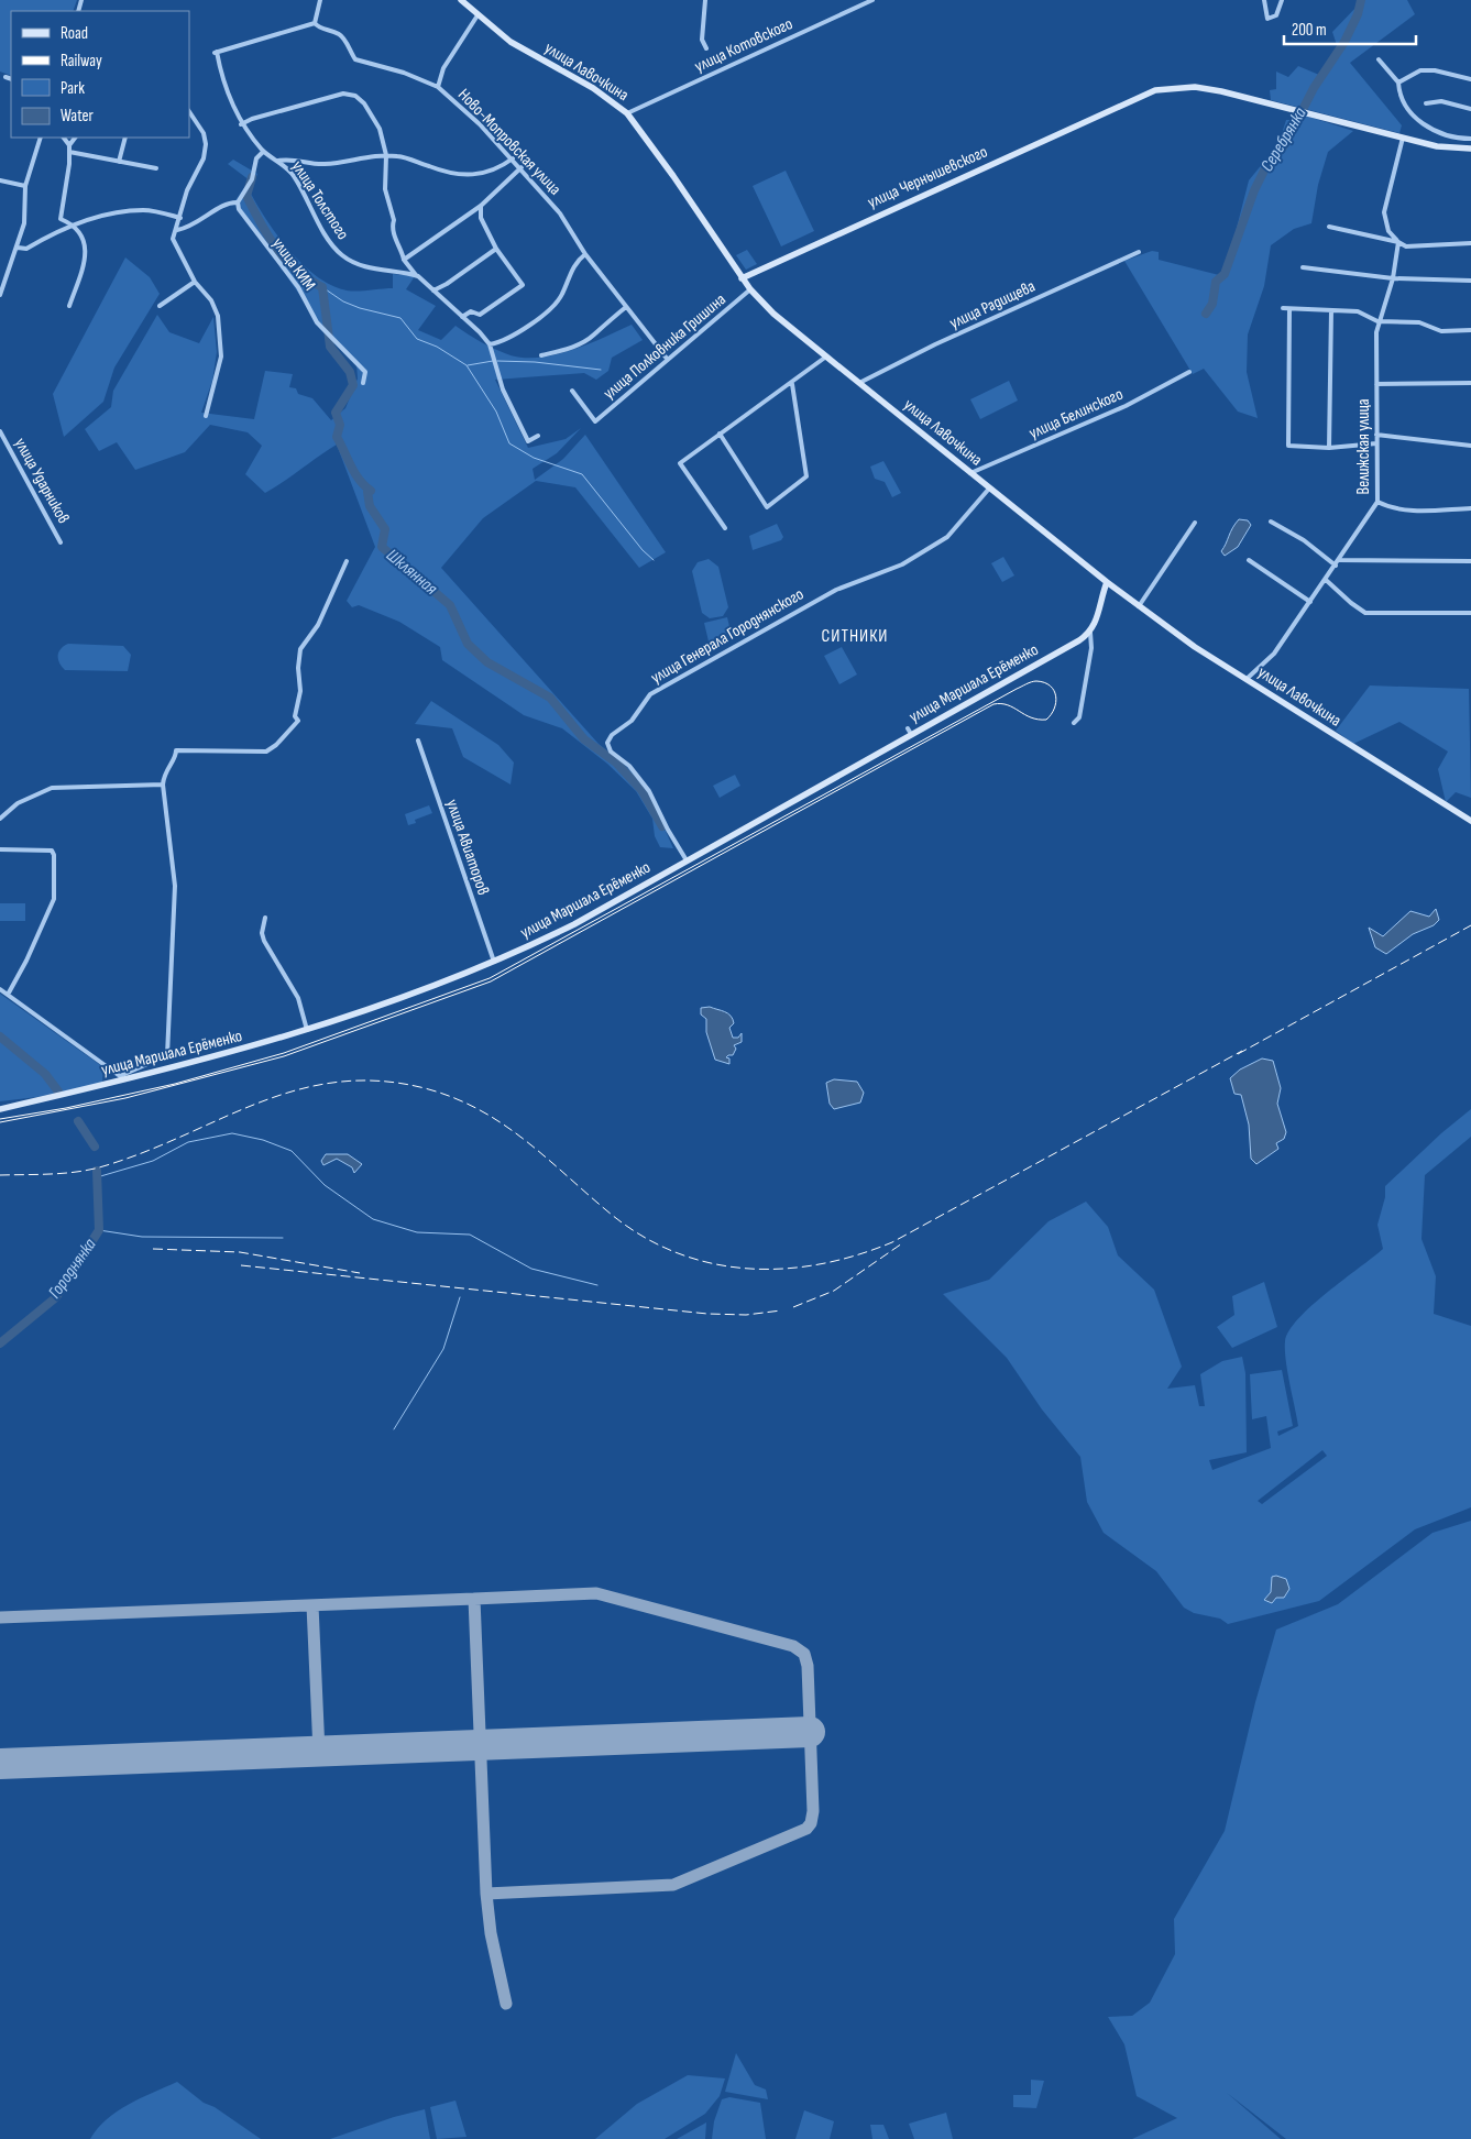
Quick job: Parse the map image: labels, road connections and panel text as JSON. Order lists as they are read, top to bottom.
{
  "streets": {
    "main road": ["улица Лавочкина", "улица Чернышевского", "улица Маршала Ерёменко"],
    "street": [
      "улица Котовского",
      "Ново-Мопровская улица",
      "улица Толстого",
      "улица КИМ",
      "улица Радищева",
      "улица Полковника Гришина",
      "улица Белинского",
      "Велижская улица",
      "улица Ударников",
      "улица Генерала Городнянского",
      "улица Авиаторов"
    ]
  },
  "crossings": [
    ["улица Котовского", "улица Лавочкина"],
    ["улица Лавочкина", "улица Чернышевского"],
    ["улица Лавочкина", "улица Радищева"],
    ["улица Лавочкина", "улица Полковника Гришина"],
    ["улица Лавочкина", "улица Белинского"],
    ["улица Лавочкина", "Велижская улица"],
    ["улица Лавочкина", "улица Генерала Городнянского"],
    ["Ново-Мопровская улица", "улица Толстого"],
    ["Ново-Мопровская улица", "улица Полковника Гришина"],
    ["улица Генерала Городнянского", "улица Маршала Ерёменко"],
    ["улица Маршала Ерёменко", "улица Авиаторов"]
  ],
  "districts": ["СИТНИКИ"],
  "water": ["Серебрянка", "Шклянная", "Городнянка"],
  "legend": [
    "Road",
    "Railway",
    "Park",
    "Water"
  ],
  "scale_bar": "200 m"
}
